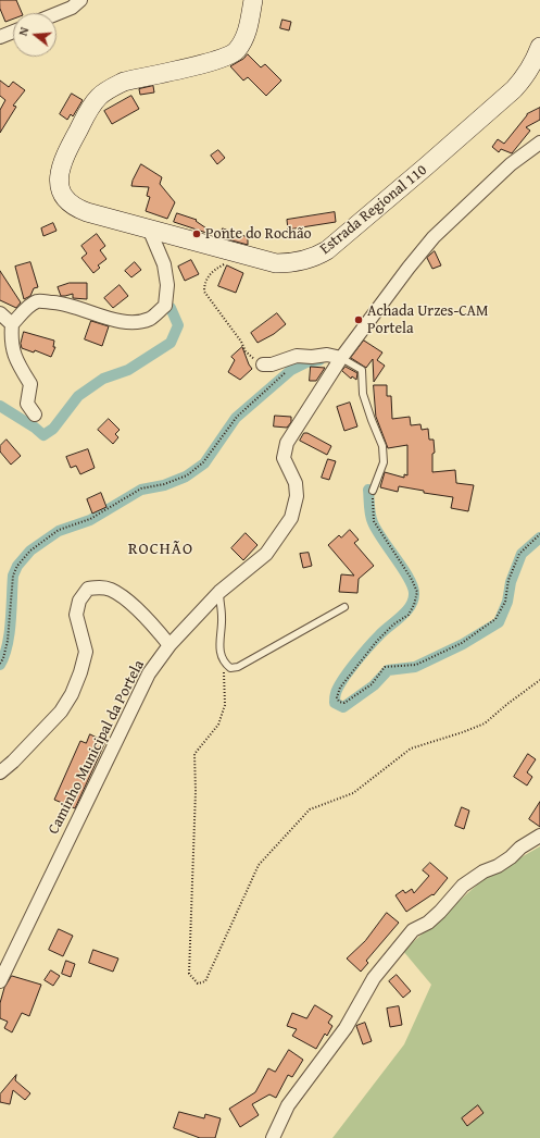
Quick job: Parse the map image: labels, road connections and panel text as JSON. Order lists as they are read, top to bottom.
{
  "streets": {
    "main road": ["Estrada Regional 110"],
    "street": ["Caminho Municipal da Portela"]
  },
  "districts": ["ROCHÃO"],
  "places": ["Ponte do Rochão", "Achada Urzes-CAM Portela"],
  "north": "left"
}
